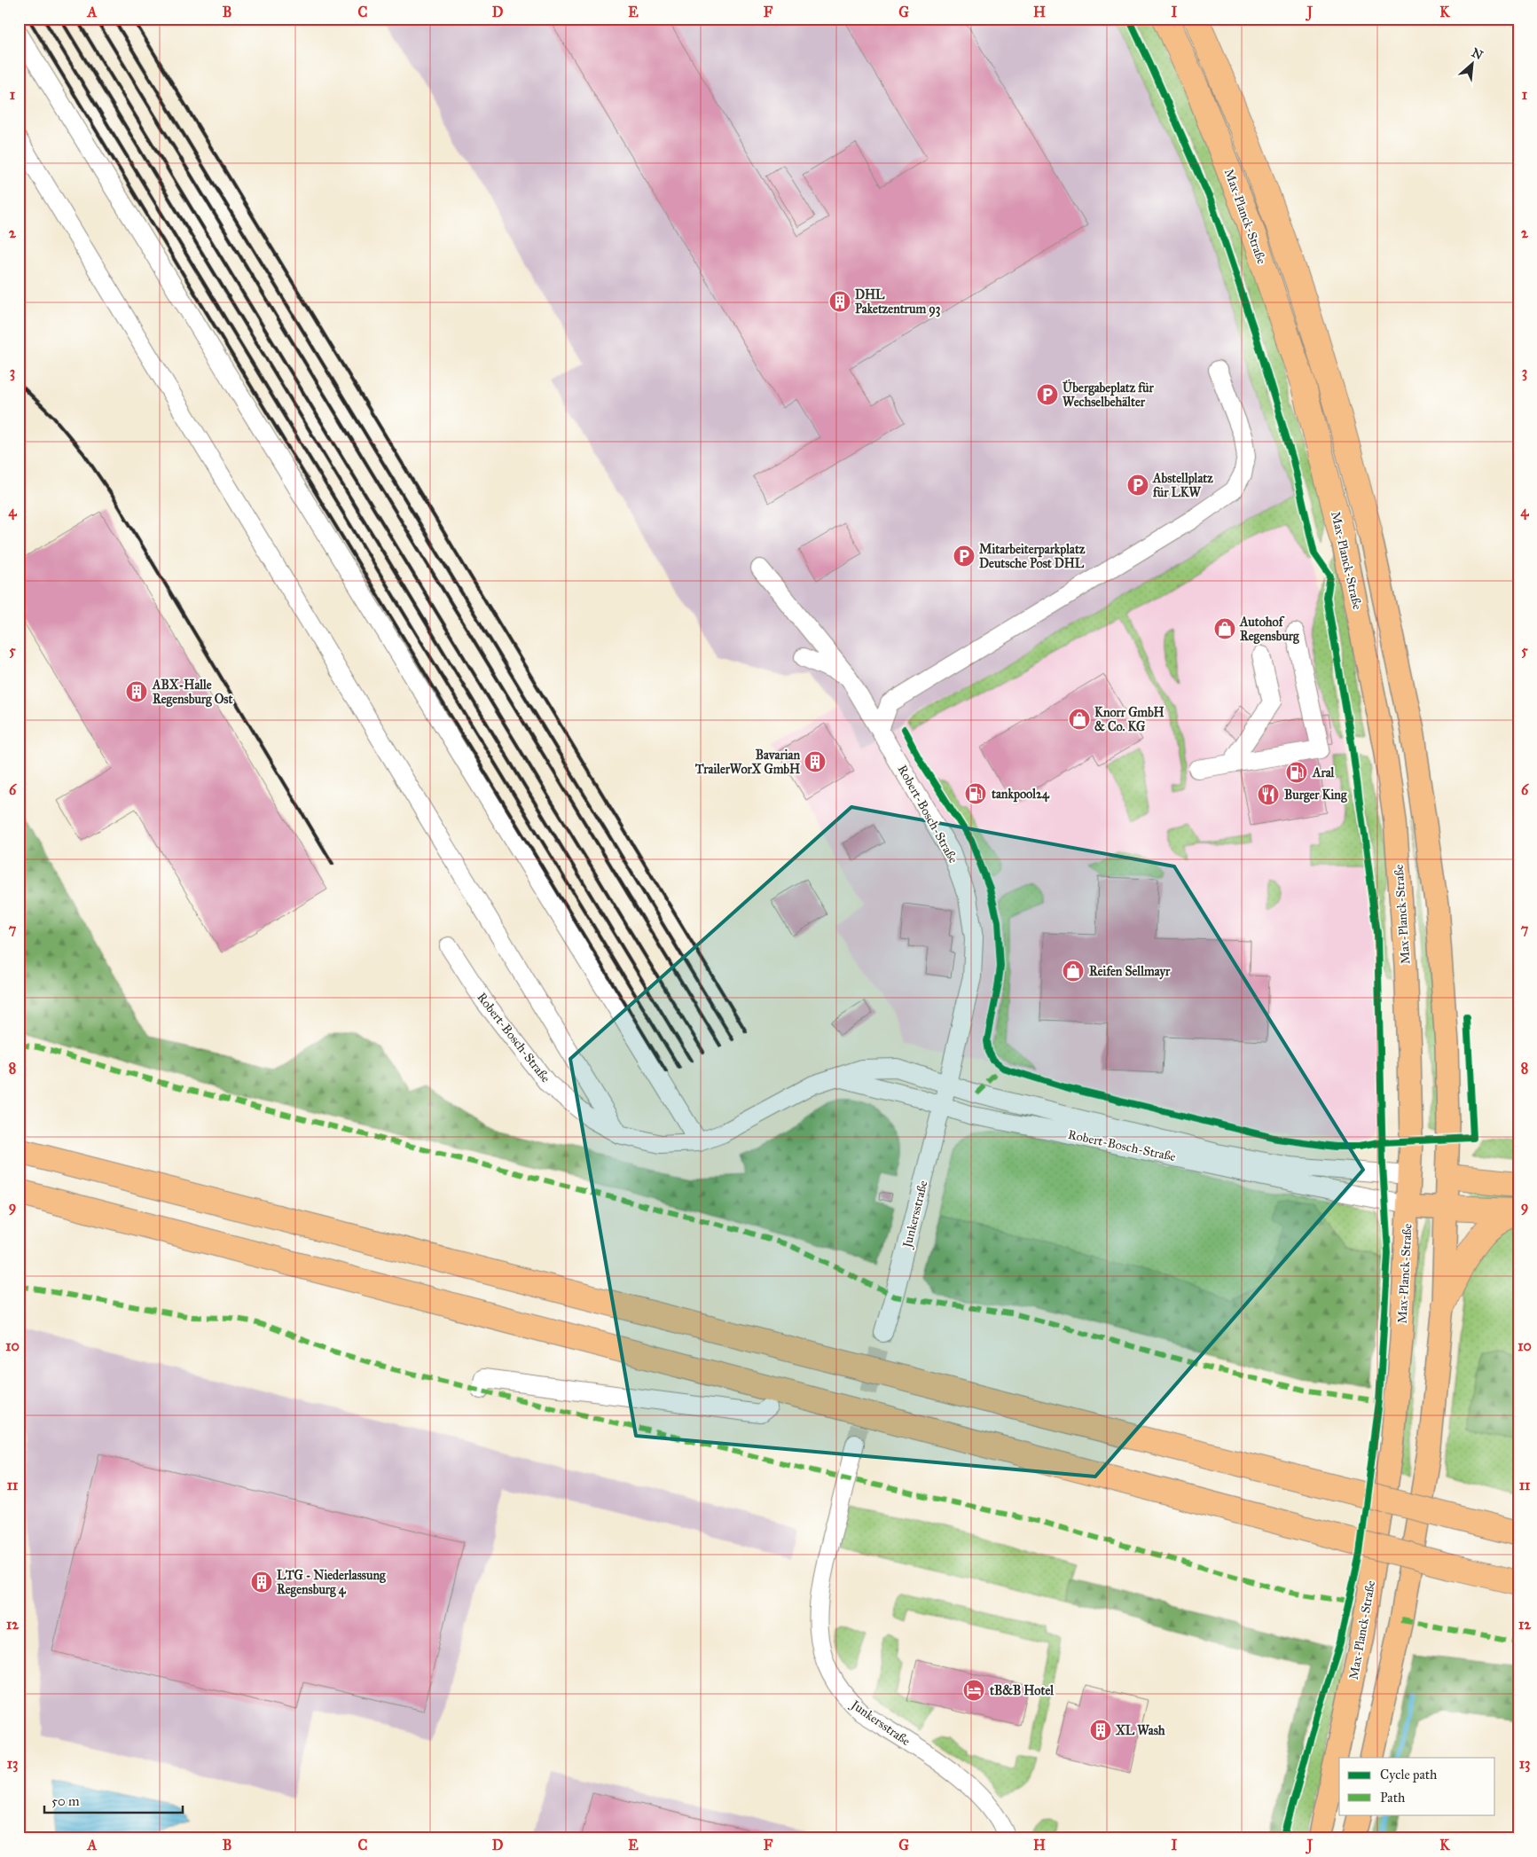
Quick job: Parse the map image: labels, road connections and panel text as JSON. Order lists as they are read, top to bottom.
{
  "streets": {
    "highway": ["Max-Planck-Straße"],
    "street": ["Robert-Bosch-Straße", "Junkersstraße"]
  },
  "crossings": [
    ["Max-Planck-Straße", "Robert-Bosch-Straße"],
    ["Robert-Bosch-Straße", "Junkersstraße"]
  ],
  "places": {
    "building": [
      "DHL Paketzentrum 93",
      "ABX-Halle Regensburg Ost",
      "Bavarian TrailerWorX GmbH",
      "LTG - Niederlassung Regensburg 4",
      "XL Wash"
    ],
    "parking": ["Übergabeplatz für Wechselbehälter", "Abstellplatz für LKW", "Mitarbeiterparkplatz Deutsche Post DHL"],
    "shop": ["Autohof Regensburg", "Knorr GmbH & Co. KG", "Reifen Sellmayr"],
    "fuel station": ["Aral", "tankpool24"],
    "restaurant": ["Burger King"],
    "hotel": ["tB&B Hotel"]
  },
  "legend": ["Cycle path", "Path"],
  "scale_bar": "50 m",
  "north": "top right",
  "grid": {
    "columns": [
      "A",
      "B",
      "C",
      "D",
      "E",
      "F",
      "G",
      "H",
      "I",
      "J",
      "K"
    ],
    "rows": [
      "1",
      "2",
      "3",
      "4",
      "5",
      "6",
      "7",
      "8",
      "9",
      "10",
      "11",
      "12",
      "13"
    ]
  }
}
